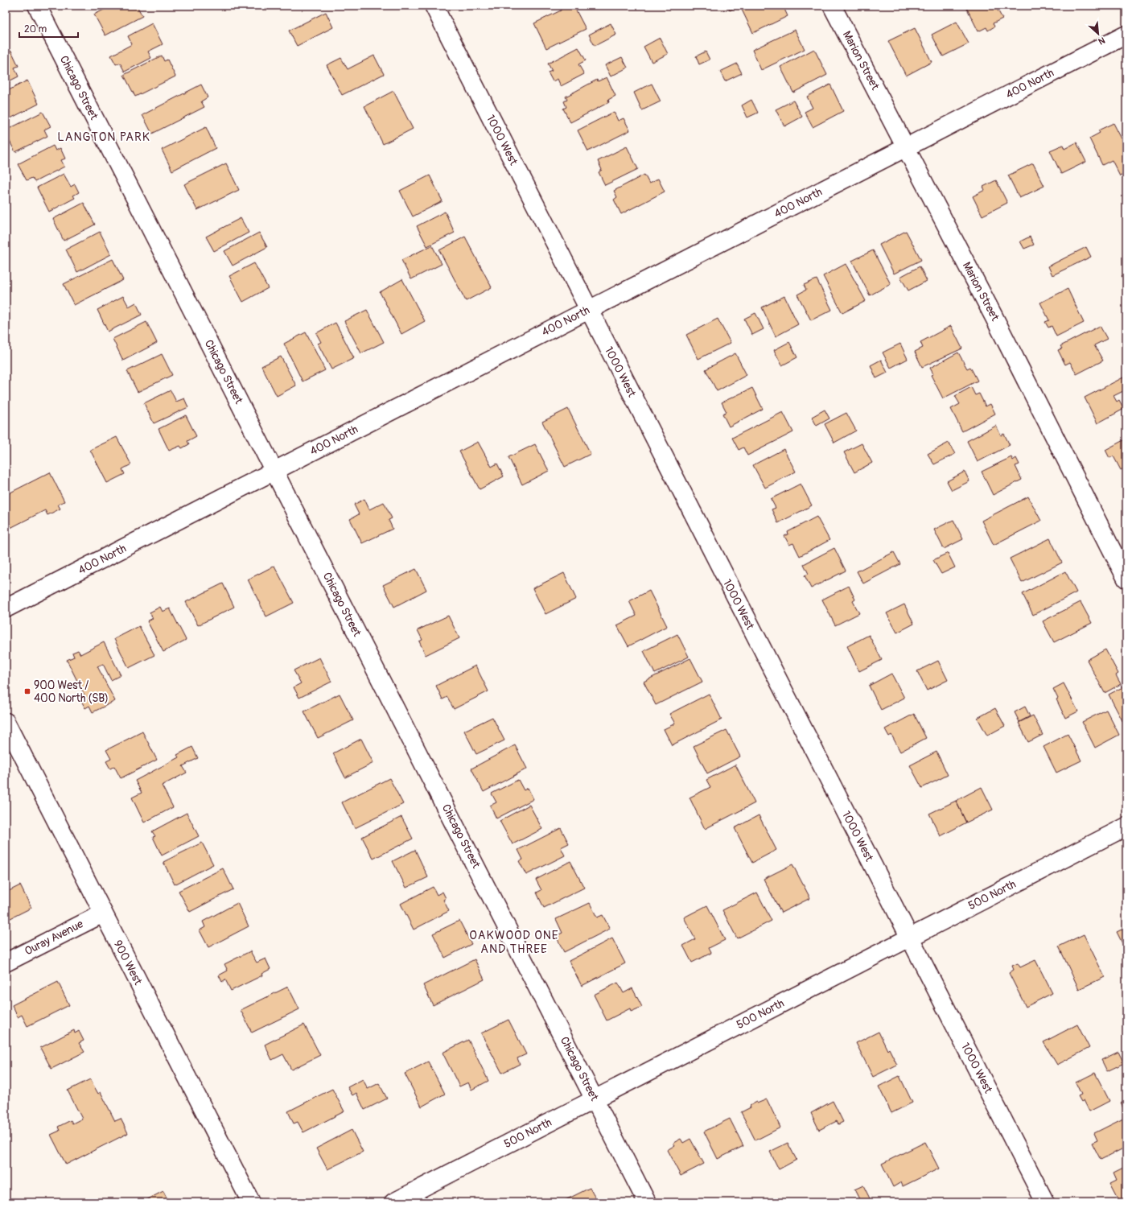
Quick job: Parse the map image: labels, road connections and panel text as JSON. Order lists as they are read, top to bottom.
{
  "streets": {
    "street": [
      "Marion Street",
      "400 North",
      "Chicago Street",
      "1000 West",
      "500 North",
      "Ouray Avenue",
      "900 West"
    ]
  },
  "crossings": [
    ["Marion Street", "400 North"],
    ["400 North", "Chicago Street"],
    ["400 North", "1000 West"],
    ["Chicago Street", "500 North"],
    ["1000 West", "500 North"],
    ["Ouray Avenue", "900 West"]
  ],
  "districts": ["LANGTON PARK", "OAKWOOD ONE AND THREE"],
  "places": {
    "transit": ["900 West / 400 North (SB)"]
  },
  "scale_bar": "20 m",
  "north": "bottom right"
}
